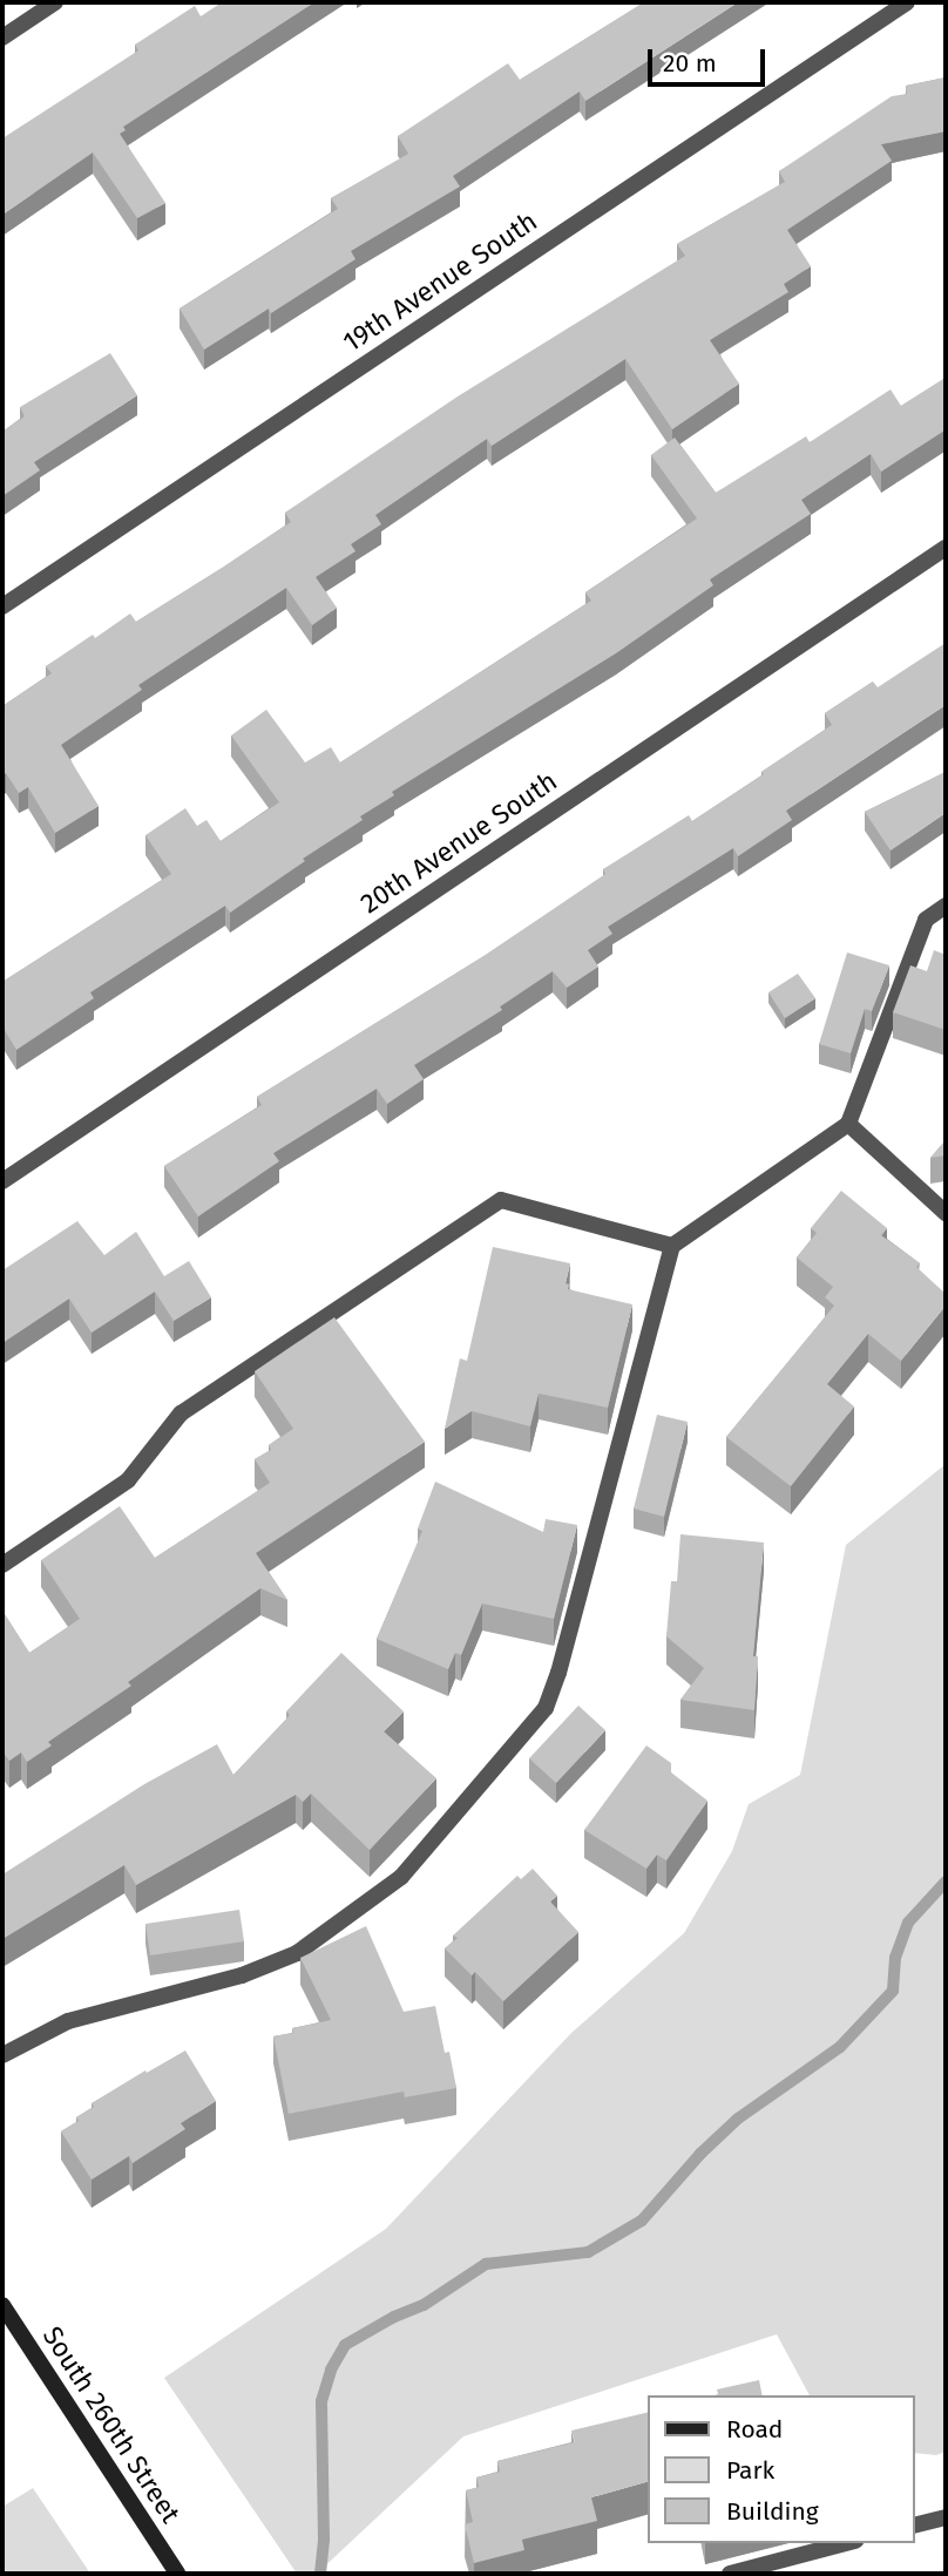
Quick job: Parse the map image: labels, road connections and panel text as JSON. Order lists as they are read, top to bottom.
{
  "streets": {
    "main road": ["South 260th Street"],
    "street": ["19th Avenue South", "20th Avenue South"]
  },
  "legend": ["Road", "Park", "Building"],
  "scale_bar": "20 m"
}
